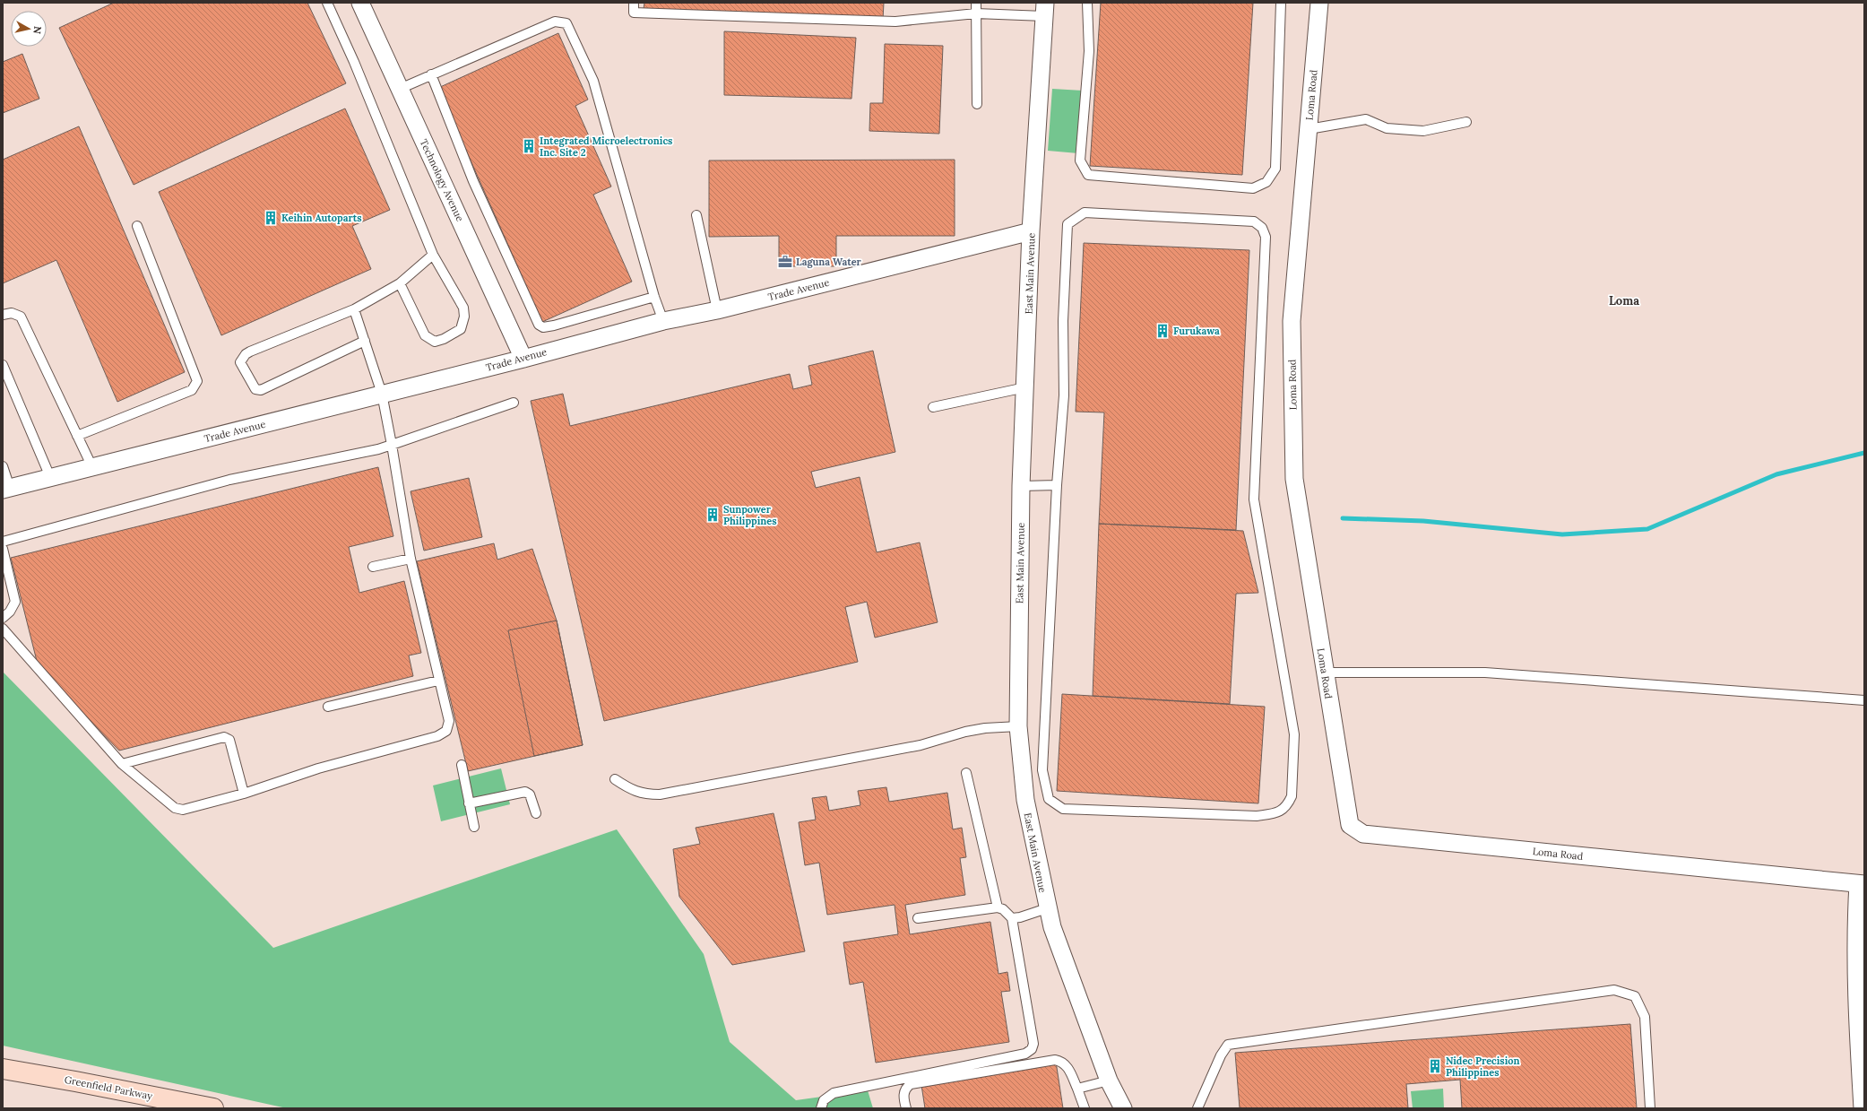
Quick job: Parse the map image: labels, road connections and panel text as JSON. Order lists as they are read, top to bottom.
{
  "streets": {
    "main road": ["Greenfield Parkway"],
    "street": [
      "Loma Road",
      "Technology Avenue",
      "East Main Avenue",
      "Trade Avenue"
    ]
  },
  "crossings": [
    ["Technology Avenue", "Trade Avenue"],
    ["East Main Avenue", "Trade Avenue"]
  ],
  "districts": ["Loma"],
  "places": {
    "building": [
      "Integrated Microelectronics Inc. Site 2",
      "Keihin Autoparts",
      "Furukawa",
      "Sunpower Philippines",
      "Nidec Precision Philippines"
    ],
    "office": ["Laguna Water"]
  },
  "north": "right"
}
